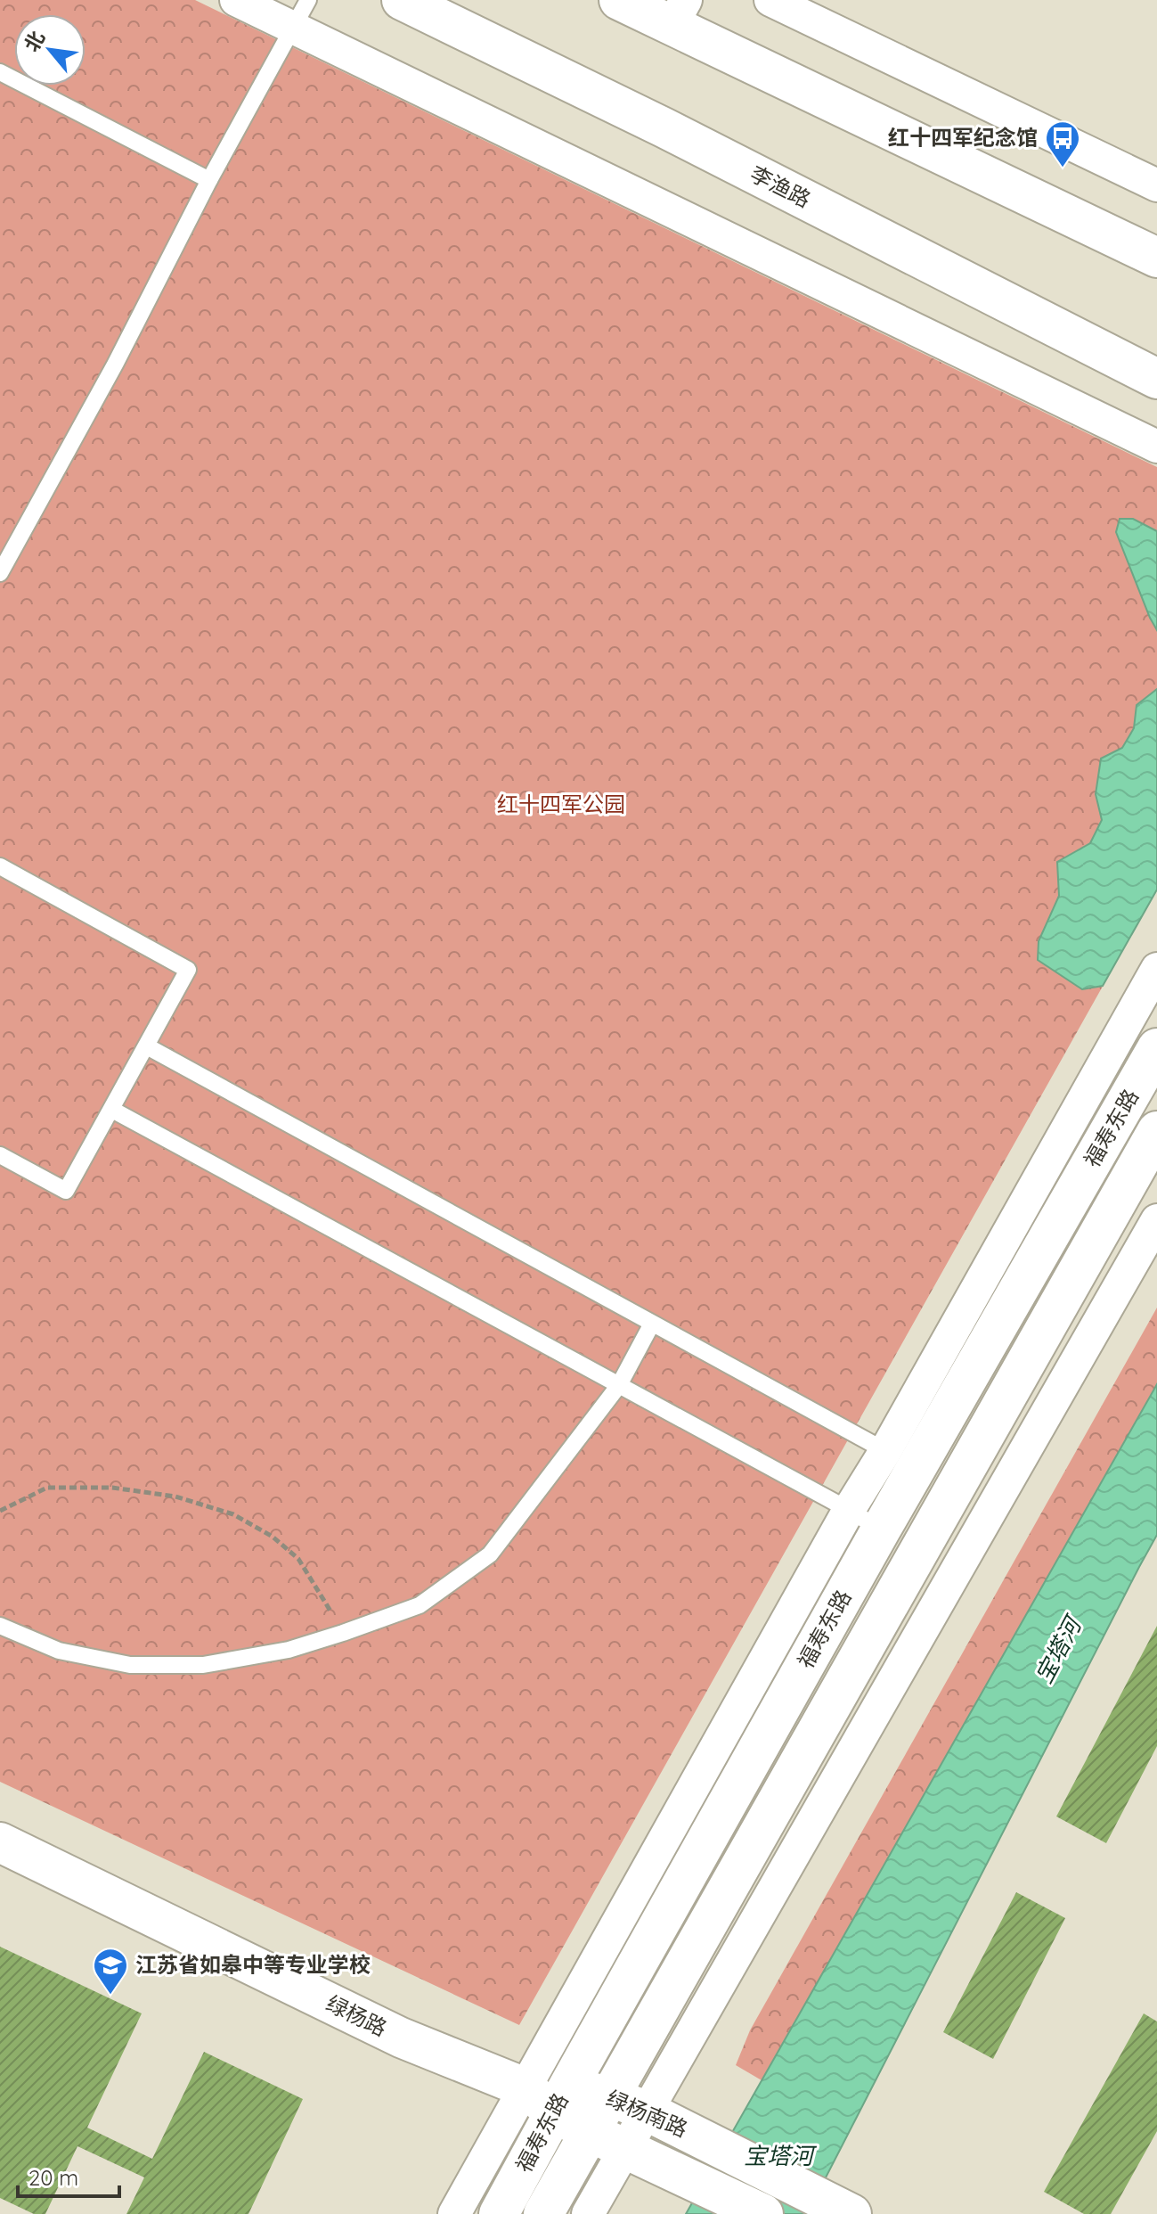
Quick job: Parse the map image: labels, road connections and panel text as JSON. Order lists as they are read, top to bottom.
{
  "streets": {
    "main road": [
      "李渔路",
      "福寿东路",
      "绿杨路",
      "绿杨南路"
    ]
  },
  "crossings": [
    ["福寿东路", "绿杨南路"],
    ["绿杨路", "绿杨南路"]
  ],
  "water": ["宝塔河"],
  "parks": ["红十四军公园"],
  "places": {
    "bus stop": ["红十四军纪念馆"],
    "school or university": ["江苏省如皋中等专业学校"]
  },
  "scale_bar": "20 m",
  "north": "top left"
}
